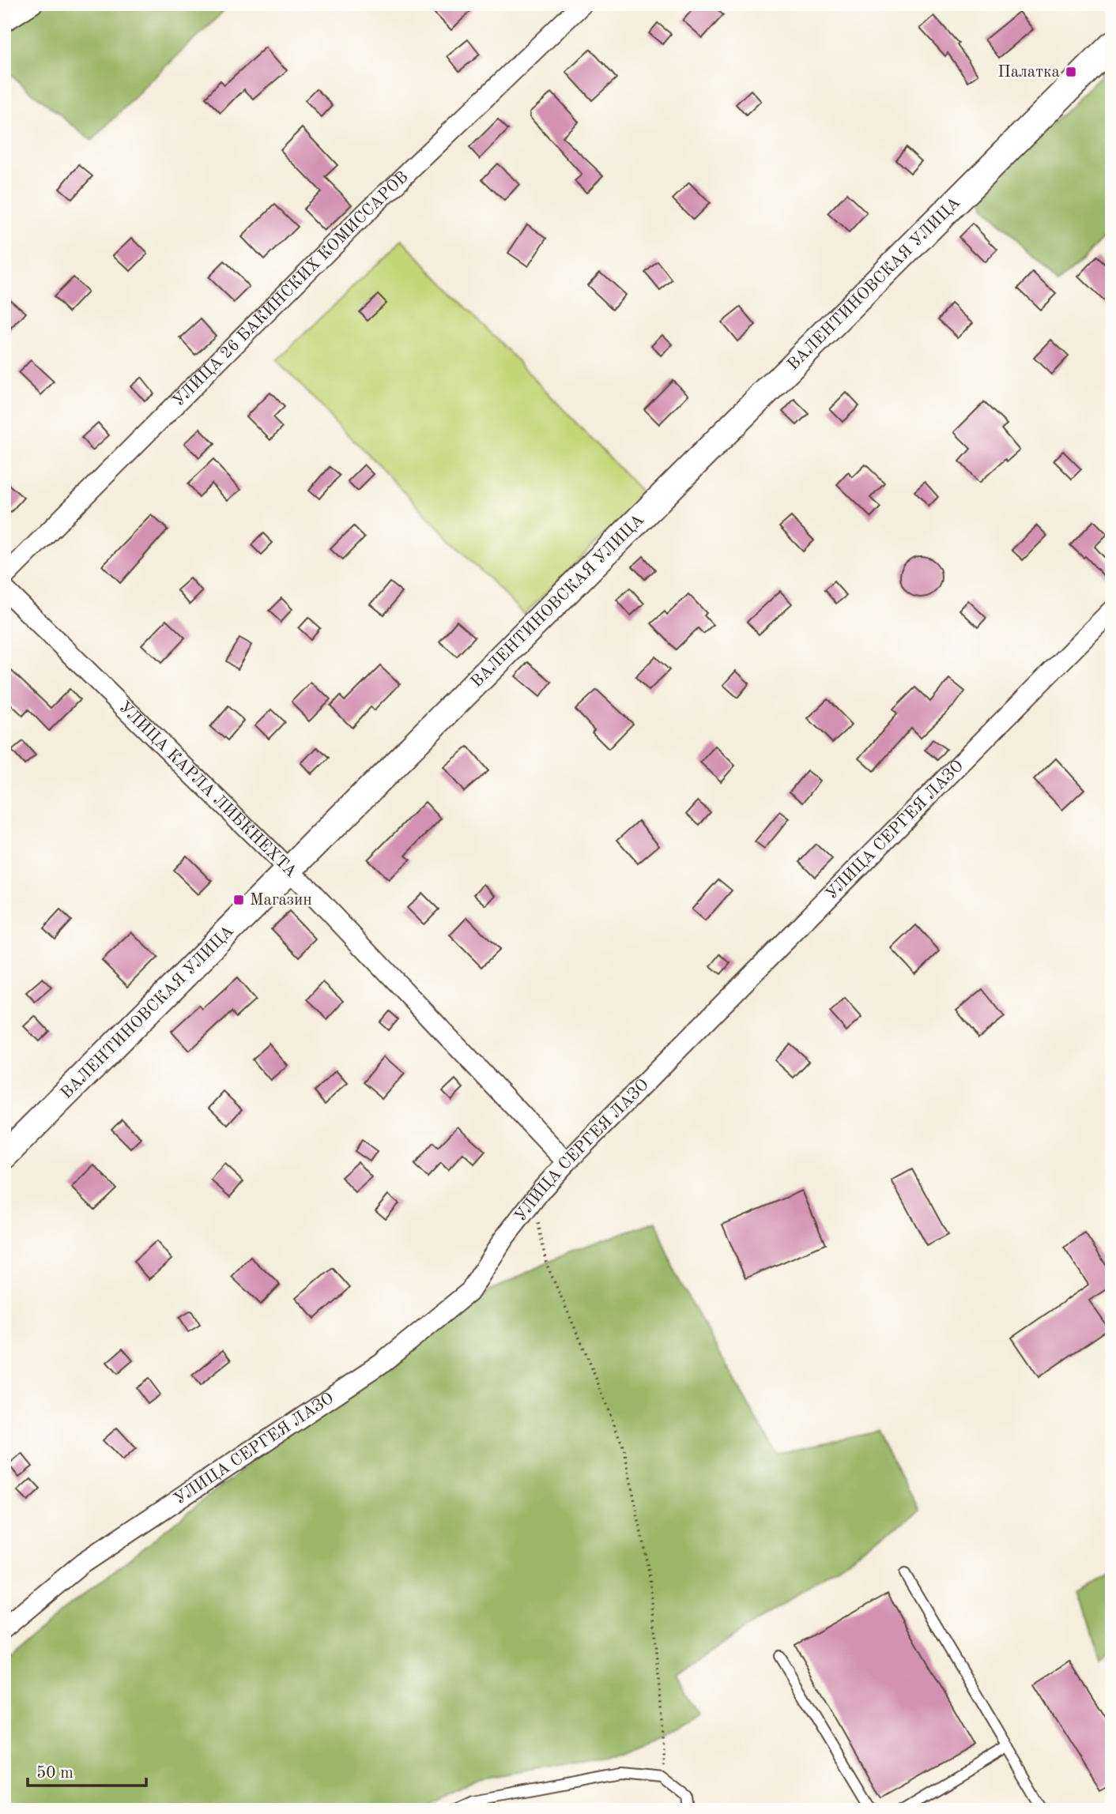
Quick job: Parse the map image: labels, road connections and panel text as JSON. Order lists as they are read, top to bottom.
{
  "streets": {
    "main road": ["ВАЛЕНТИНОВСКАЯ УЛИЦА"],
    "street": ["УЛИЦА 26 БАКИНСКИХ КОМИССАРОВ", "УЛИЦА КАРЛА ЛИБКНЕХТА", "УЛИЦА СЕРГЕЯ ЛАЗО"]
  },
  "crossings": [
    ["ВАЛЕНТИНОВСКАЯ УЛИЦА", "УЛИЦА КАРЛА ЛИБКНЕХТА"],
    ["УЛИЦА КАРЛА ЛИБКНЕХТА", "УЛИЦА СЕРГЕЯ ЛАЗО"]
  ],
  "places": {
    "transit": ["Палатка", "Магазин"]
  },
  "scale_bar": "50 m"
}
